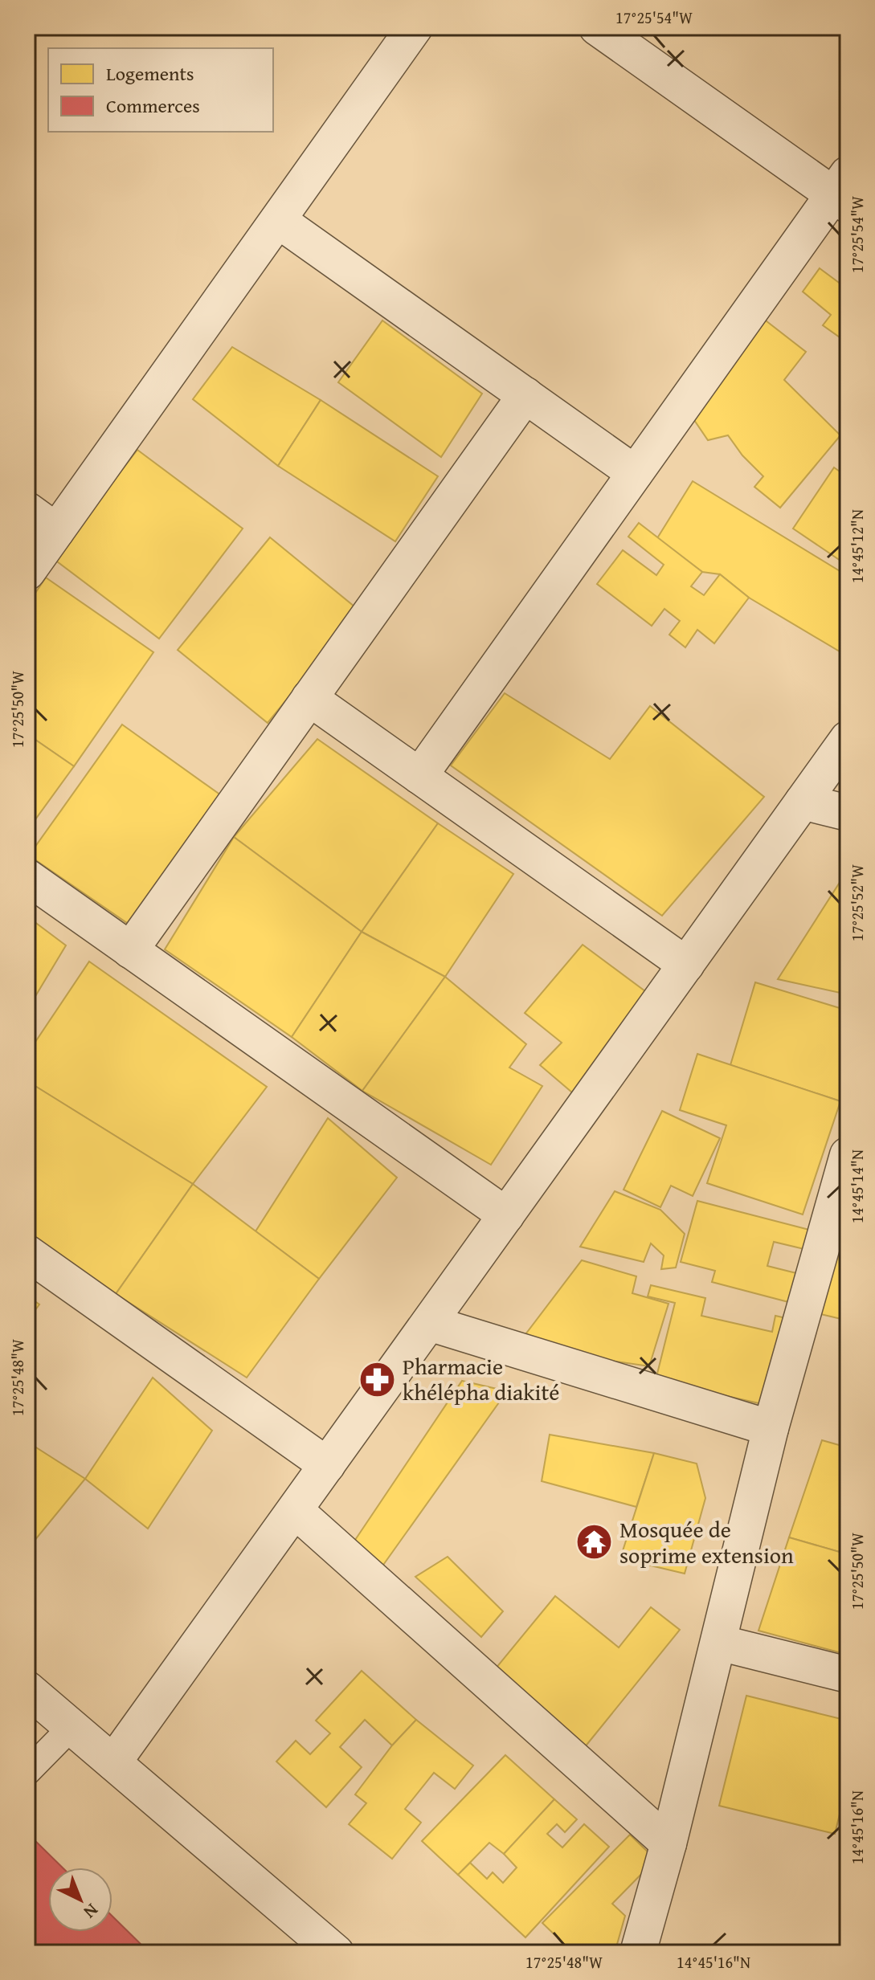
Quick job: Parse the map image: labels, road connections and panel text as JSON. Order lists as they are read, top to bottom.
{
  "places": {
    "pharmacy": ["Pharmacie khélépha diakité"],
    "temple": ["Mosquée de soprime extension"]
  },
  "legend": ["Logements", "Commerces"],
  "north": "bottom right",
  "coordinates": [
    "17°25'54\"W",
    "14°45'12\"N",
    "17°25'50\"W",
    "17°25'52\"W",
    "14°45'14\"N",
    "17°25'48\"W",
    "14°45'16\"N"
  ]
}
